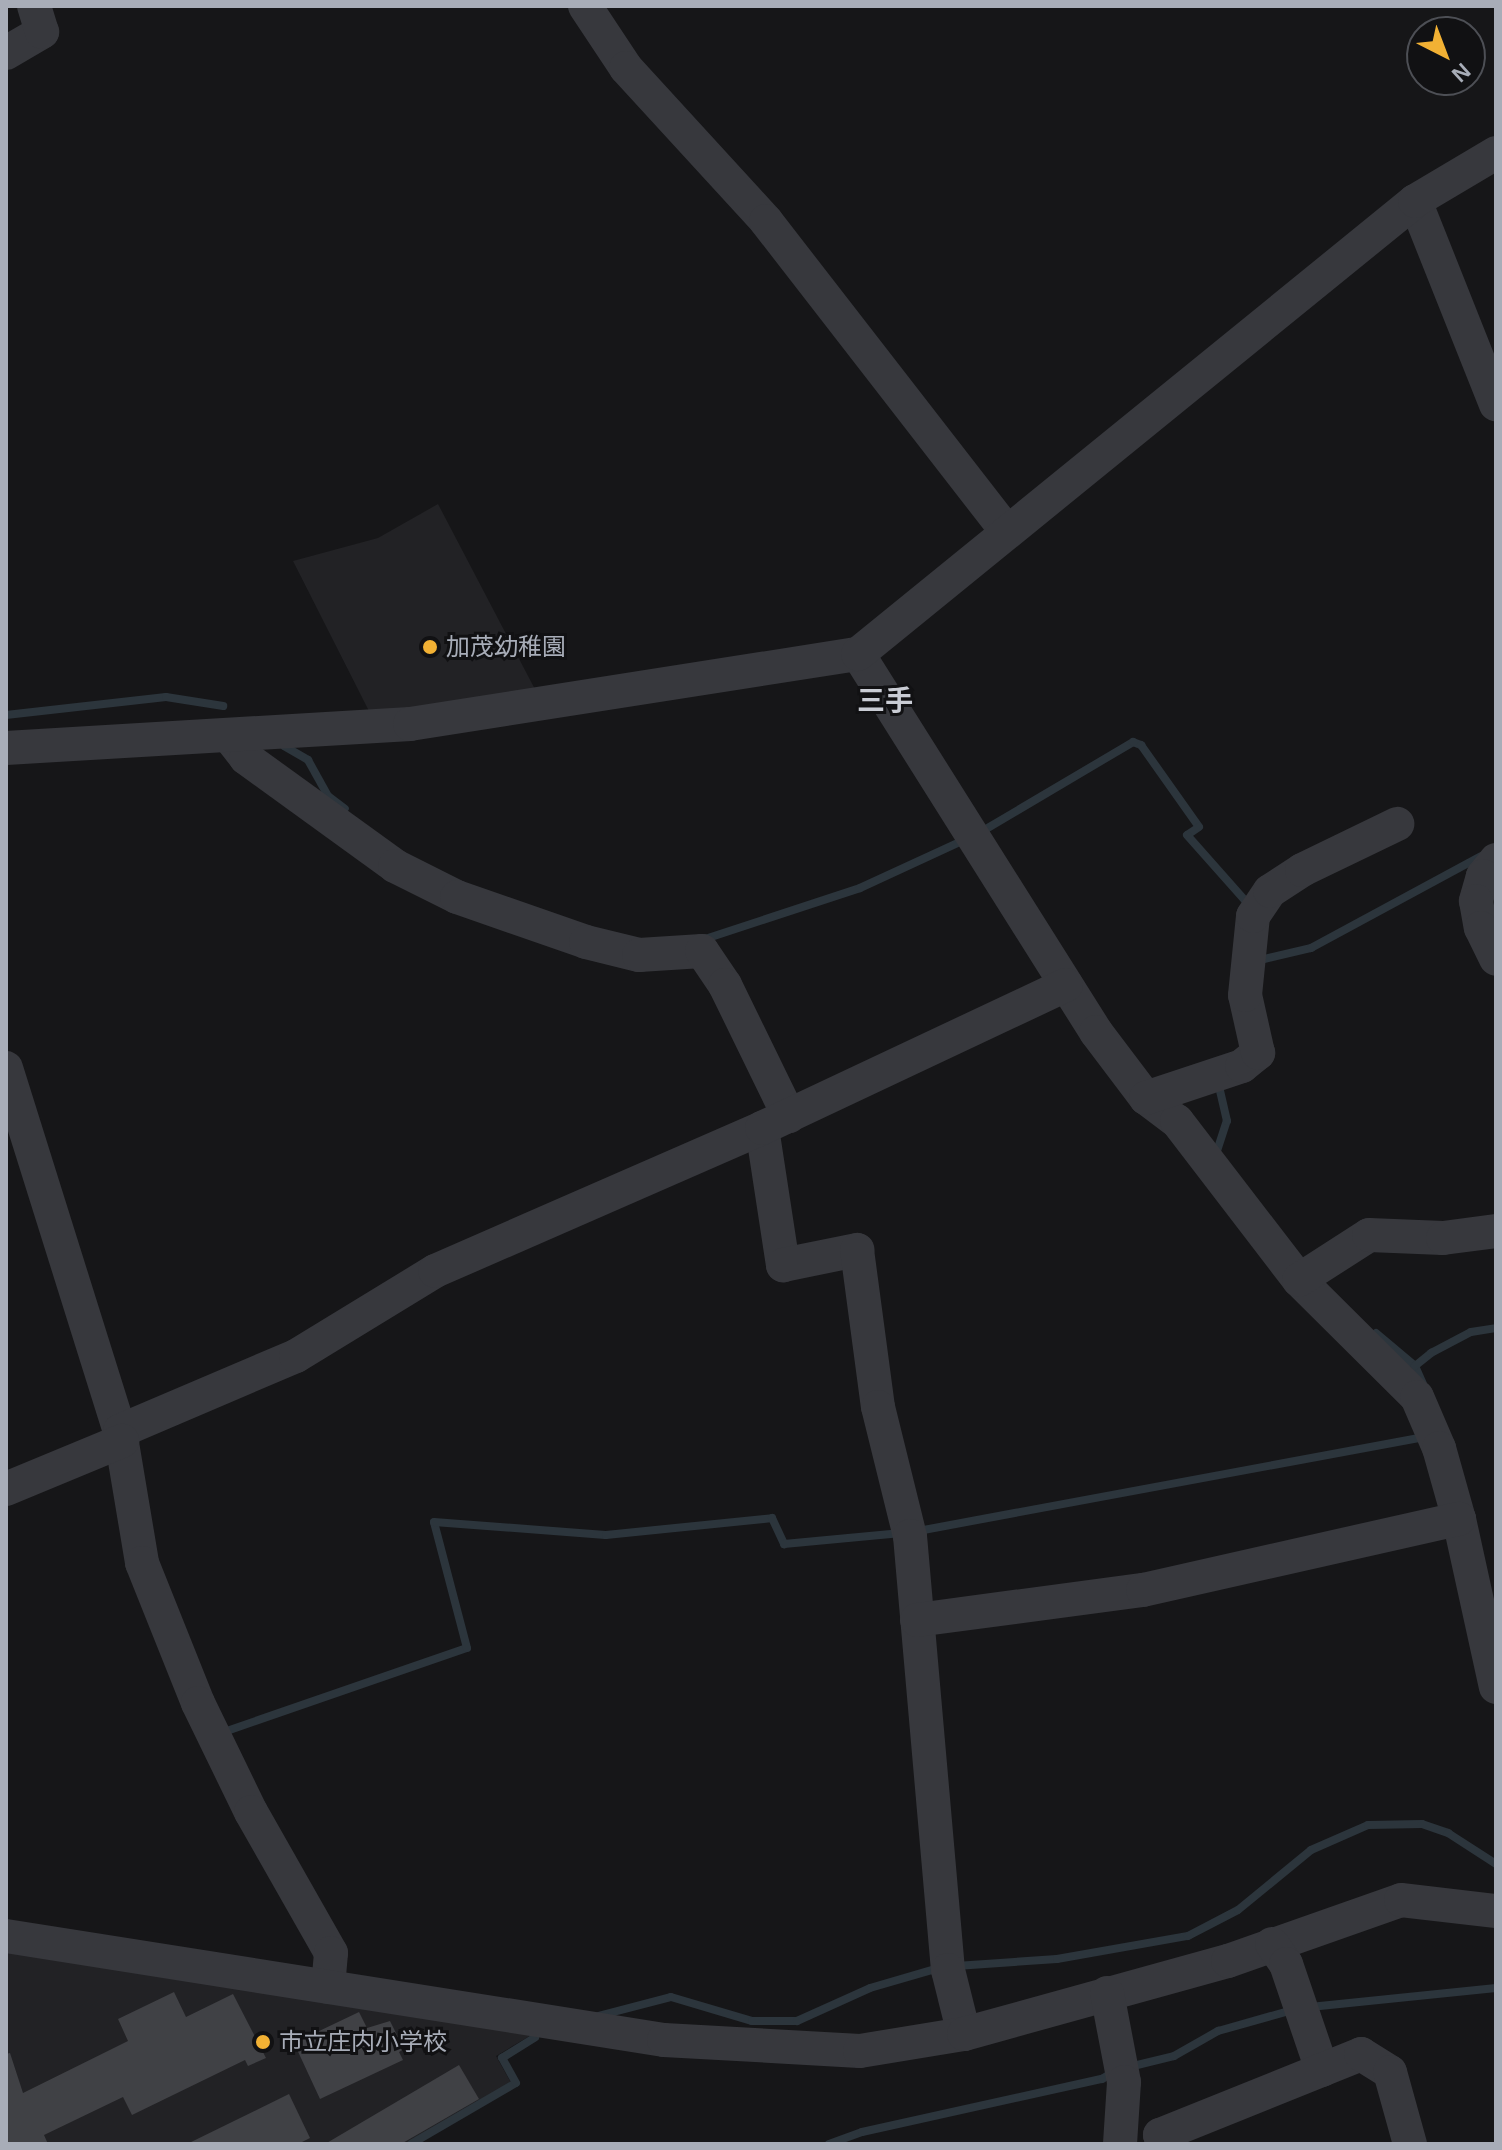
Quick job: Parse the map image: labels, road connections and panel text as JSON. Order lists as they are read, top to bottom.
{
  "districts": ["三手"],
  "places": ["加茂幼稚園", "市立庄内小学校"],
  "north": "bottom right"
}
